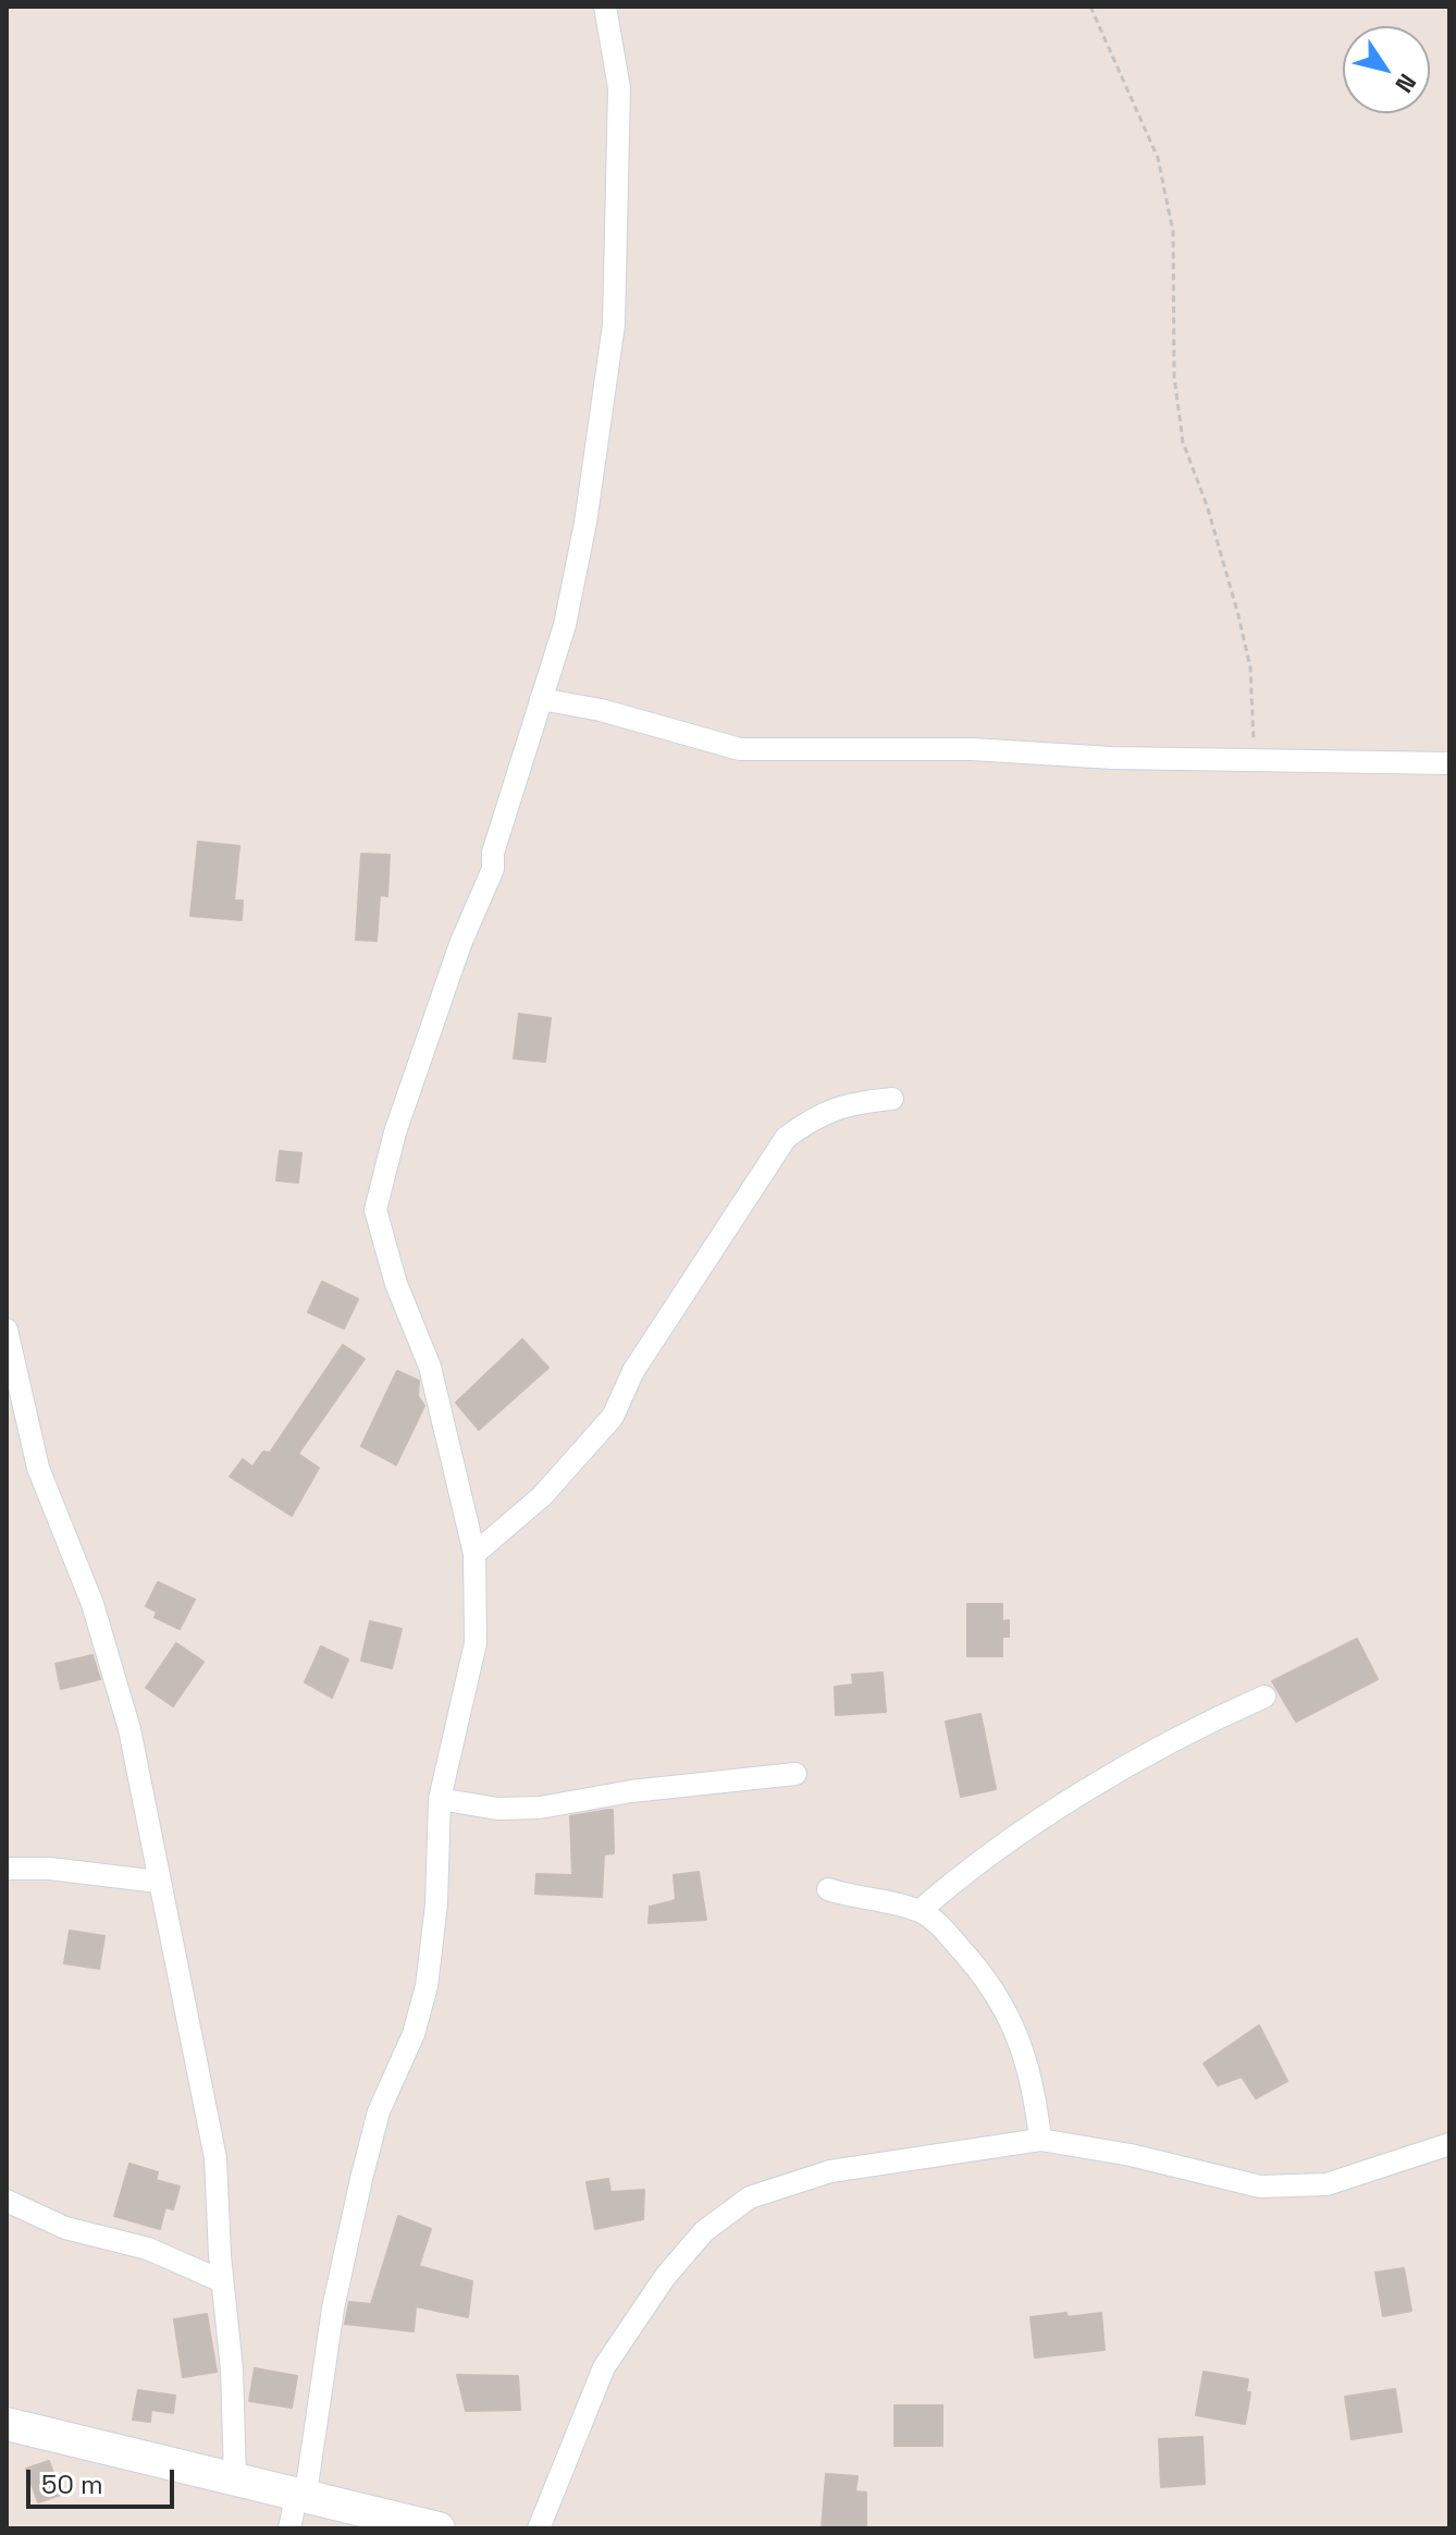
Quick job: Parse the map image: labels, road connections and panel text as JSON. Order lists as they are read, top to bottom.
{
  "scale_bar": "50 m",
  "north": "bottom right"
}
